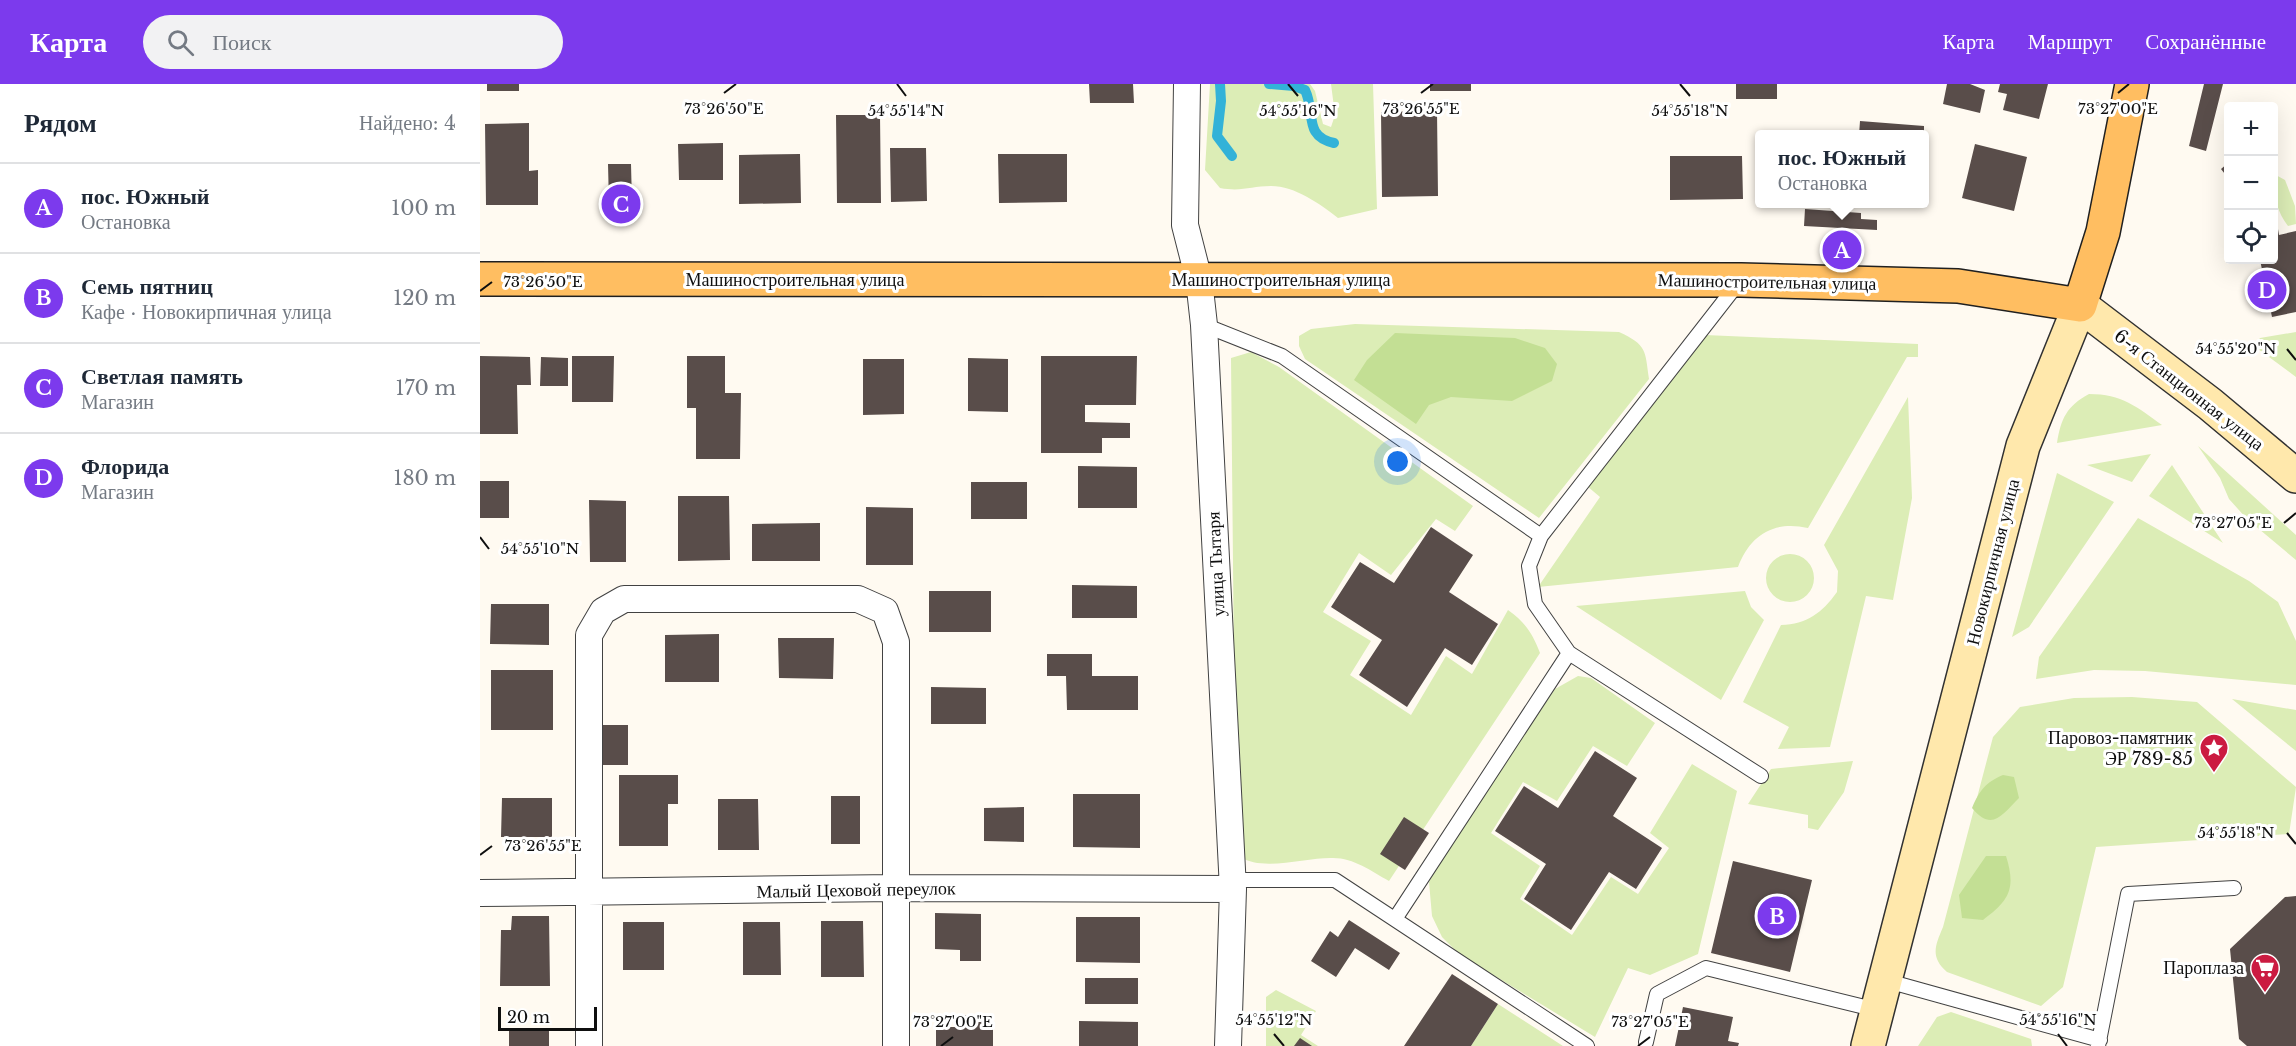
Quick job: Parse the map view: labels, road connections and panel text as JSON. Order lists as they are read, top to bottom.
{
  "streets": {
    "main road": ["Машиностроительная улица", "6-я Станционная улица", "Новокирпичная улица"],
    "street": ["улица Тытаря", "Малый Цеховой переулок"]
  },
  "crossings": [
    ["Машиностроительная улица", "6-я Станционная улица"],
    ["Машиностроительная улица", "Новокирпичная улица"],
    ["Машиностроительная улица", "улица Тытаря"],
    ["6-я Станционная улица", "Новокирпичная улица"],
    ["улица Тытаря", "Малый Цеховой переулок"]
  ],
  "places": {
    "place": ["Паровоз-памятник ЭР 789-85"],
    "supermarket": ["Пароплаза"]
  },
  "scale_bar": "20 m",
  "page": {
    "header": "Карта",
    "search": "Поиск",
    "nav": ["Карта", "Маршрут", "Сохранённые"],
    "heading": ["Рядом", "Найдено: 4"],
    "map_buttons": ["+", "−"],
    "popup": ["пос. Южный", "Остановка"],
    "list": [
      {
        "mark": "A",
        "name": "пос. Южный",
        "note": "Остановка",
        "value": "100 m"
      },
      {
        "mark": "B",
        "name": "Семь пятниц",
        "note": "Кафе · Новокирпичная улица",
        "value": "120 m"
      },
      {
        "mark": "C",
        "name": "Светлая память",
        "note": "Магазин",
        "value": "170 m"
      },
      {
        "mark": "D",
        "name": "Флорида",
        "note": "Магазин",
        "value": "180 m"
      }
    ],
    "pins": [
      "C",
      "A",
      "D",
      "B"
    ],
    "scale": "20 m"
  },
  "coordinates": [
    "73°27'00\"E",
    "73°26'50\"E",
    "73°26'55\"E",
    "54°55'14\"N",
    "54°55'16\"N",
    "54°55'18\"N",
    "54°55'20\"N",
    "73°27'05\"E",
    "54°55'10\"N",
    "54°55'12\"N"
  ]
}
